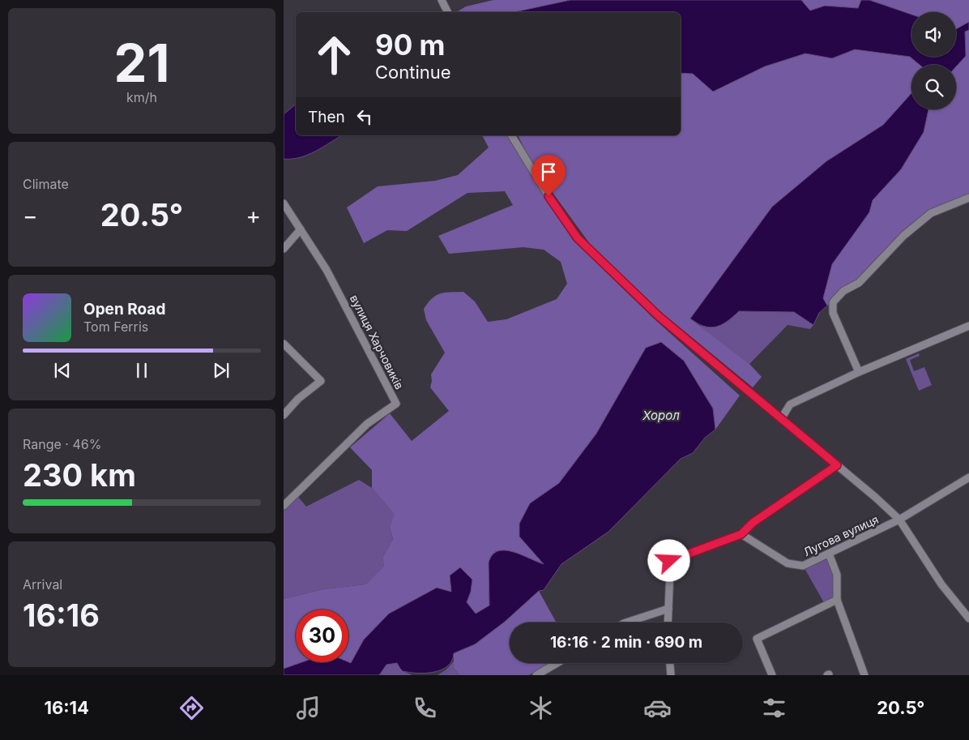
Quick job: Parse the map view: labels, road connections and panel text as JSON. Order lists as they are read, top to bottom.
{
  "streets": {
    "street": ["вулиця Харчовиків", "Лугова вулиця"]
  },
  "water": ["Хорол"],
  "page": {
    "tile": [
      ["21", "km/h"],
      "Climate",
      ["Range · 46%", "230 km"],
      ["Arrival", "16:16"]
    ],
    "turn": ["90 m", "Continue"],
    "then": "Then",
    "heat": ["−", "20.5°", "+"],
    "song": ["Open Road", "Tom Ferris"],
    "limit": "30",
    "trip": "16:16 · 2 min · 690 m",
    "tabs": ["16:14", "20.5°"]
  }
}
